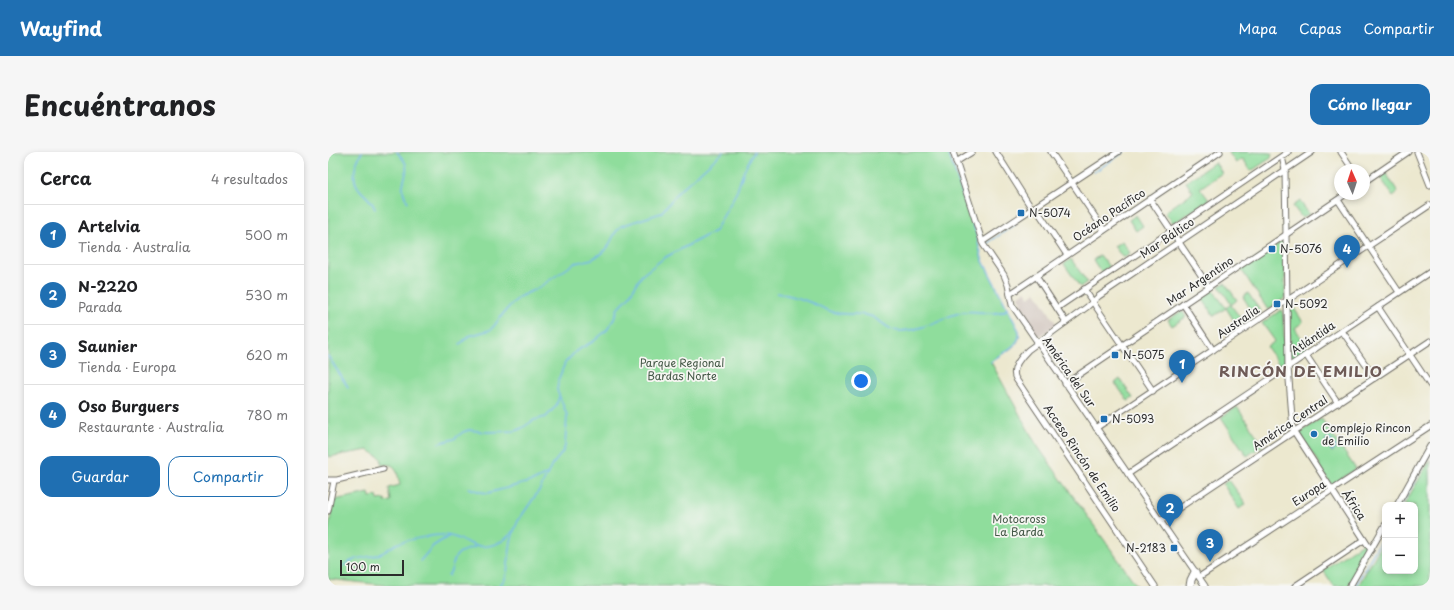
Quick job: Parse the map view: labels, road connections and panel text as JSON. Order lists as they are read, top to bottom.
{
  "streets": {
    "street": [
      "Océano Pacífico",
      "Mar Báltico",
      "Mar Argentino",
      "Australia",
      "Atlántida",
      "América del Sur",
      "América Central",
      "Acceso Rincón de Emilio",
      "Europa",
      "África"
    ]
  },
  "crossings": [
    ["Océano Pacífico", "América del Sur"],
    ["Mar Báltico", "América del Sur"],
    ["Mar Báltico", "Acceso Rincón de Emilio"],
    ["Mar Argentino", "América del Sur"],
    ["Australia", "América del Sur"],
    ["Atlántida", "América del Sur"],
    ["América del Sur", "América Central"],
    ["América del Sur", "Acceso Rincón de Emilio"],
    ["América del Sur", "Europa"],
    ["América Central", "África"],
    ["Europa", "África"]
  ],
  "districts": ["RINCÓN DE EMILIO"],
  "parks": ["Parque Regional Bardas Norte", "Motocross La Barda"],
  "places": {
    "transit": [
      "N-5074",
      "N-5076",
      "N-5092",
      "N-5075",
      "N-5093",
      "N-2183"
    ],
    "other": ["Complejo Rincon de Emilio"]
  },
  "scale_bar": "100 m",
  "north": "top",
  "page": {
    "header": "Wayfind",
    "nav": ["Mapa", "Capas", "Compartir"],
    "title": "Encuéntranos",
    "buttons": [
      "Cómo llegar",
      ["Guardar", "Compartir"]
    ],
    "heading": ["Cerca", "4 resultados"],
    "list": [
      {
        "mark": "1",
        "name": "Artelvia",
        "note": "Tienda · Australia",
        "value": "500 m"
      },
      {
        "mark": "2",
        "name": "N-2220",
        "note": "Parada",
        "value": "530 m"
      },
      {
        "mark": "3",
        "name": "Saunier",
        "note": "Tienda · Europa",
        "value": "620 m"
      },
      {
        "mark": "4",
        "name": "Oso Burguers",
        "note": "Restaurante · Australia",
        "value": "780 m"
      }
    ],
    "pins": [
      "4",
      "1",
      "2",
      "3"
    ],
    "map_buttons": ["+", "−"],
    "scale": "100 m"
  }
}
